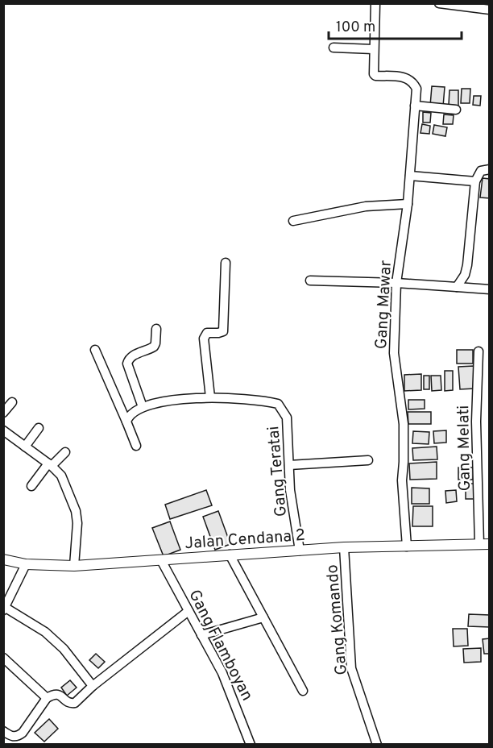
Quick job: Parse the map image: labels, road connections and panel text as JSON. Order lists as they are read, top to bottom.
{
  "streets": {
    "street": [
      "Gang Mawar",
      "Gang Melati",
      "Gang Teratai",
      "Jalan Cendana 2",
      "Gang Komando",
      "Gang Flamboyan"
    ]
  },
  "crossings": [
    ["Gang Mawar", "Jalan Cendana 2"],
    ["Gang Melati", "Jalan Cendana 2"],
    ["Gang Teratai", "Jalan Cendana 2"],
    ["Jalan Cendana 2", "Gang Komando"],
    ["Jalan Cendana 2", "Gang Flamboyan"]
  ],
  "scale_bar": "100 m"
}
